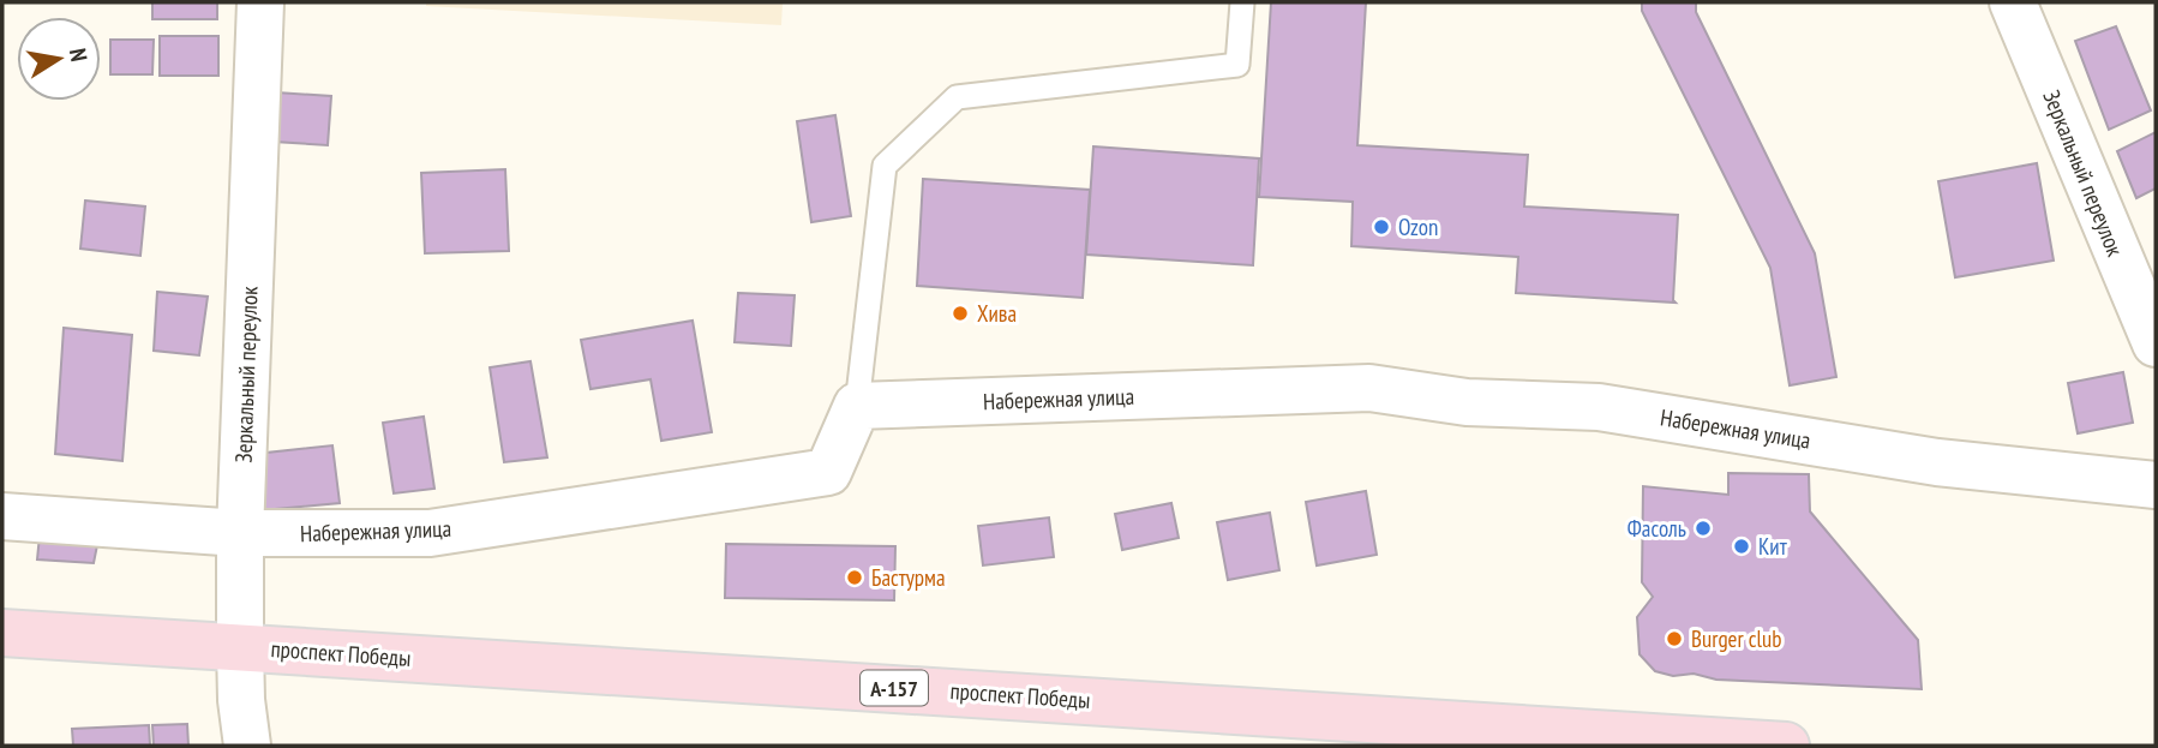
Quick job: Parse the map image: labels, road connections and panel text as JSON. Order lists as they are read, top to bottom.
{
  "streets": {
    "main road": ["проспект Победы", "А-157"],
    "street": ["Зеркальный переулок", "Набережная улица"]
  },
  "crossings": [
    ["Зеркальный переулок", "Набережная улица"],
    ["Зеркальный переулок", "проспект Победы"]
  ],
  "places": [
    "Ozon",
    "Хива",
    "Фасоль",
    "Кит",
    "Бастурма",
    "Burger club"
  ],
  "north": "right"
}
